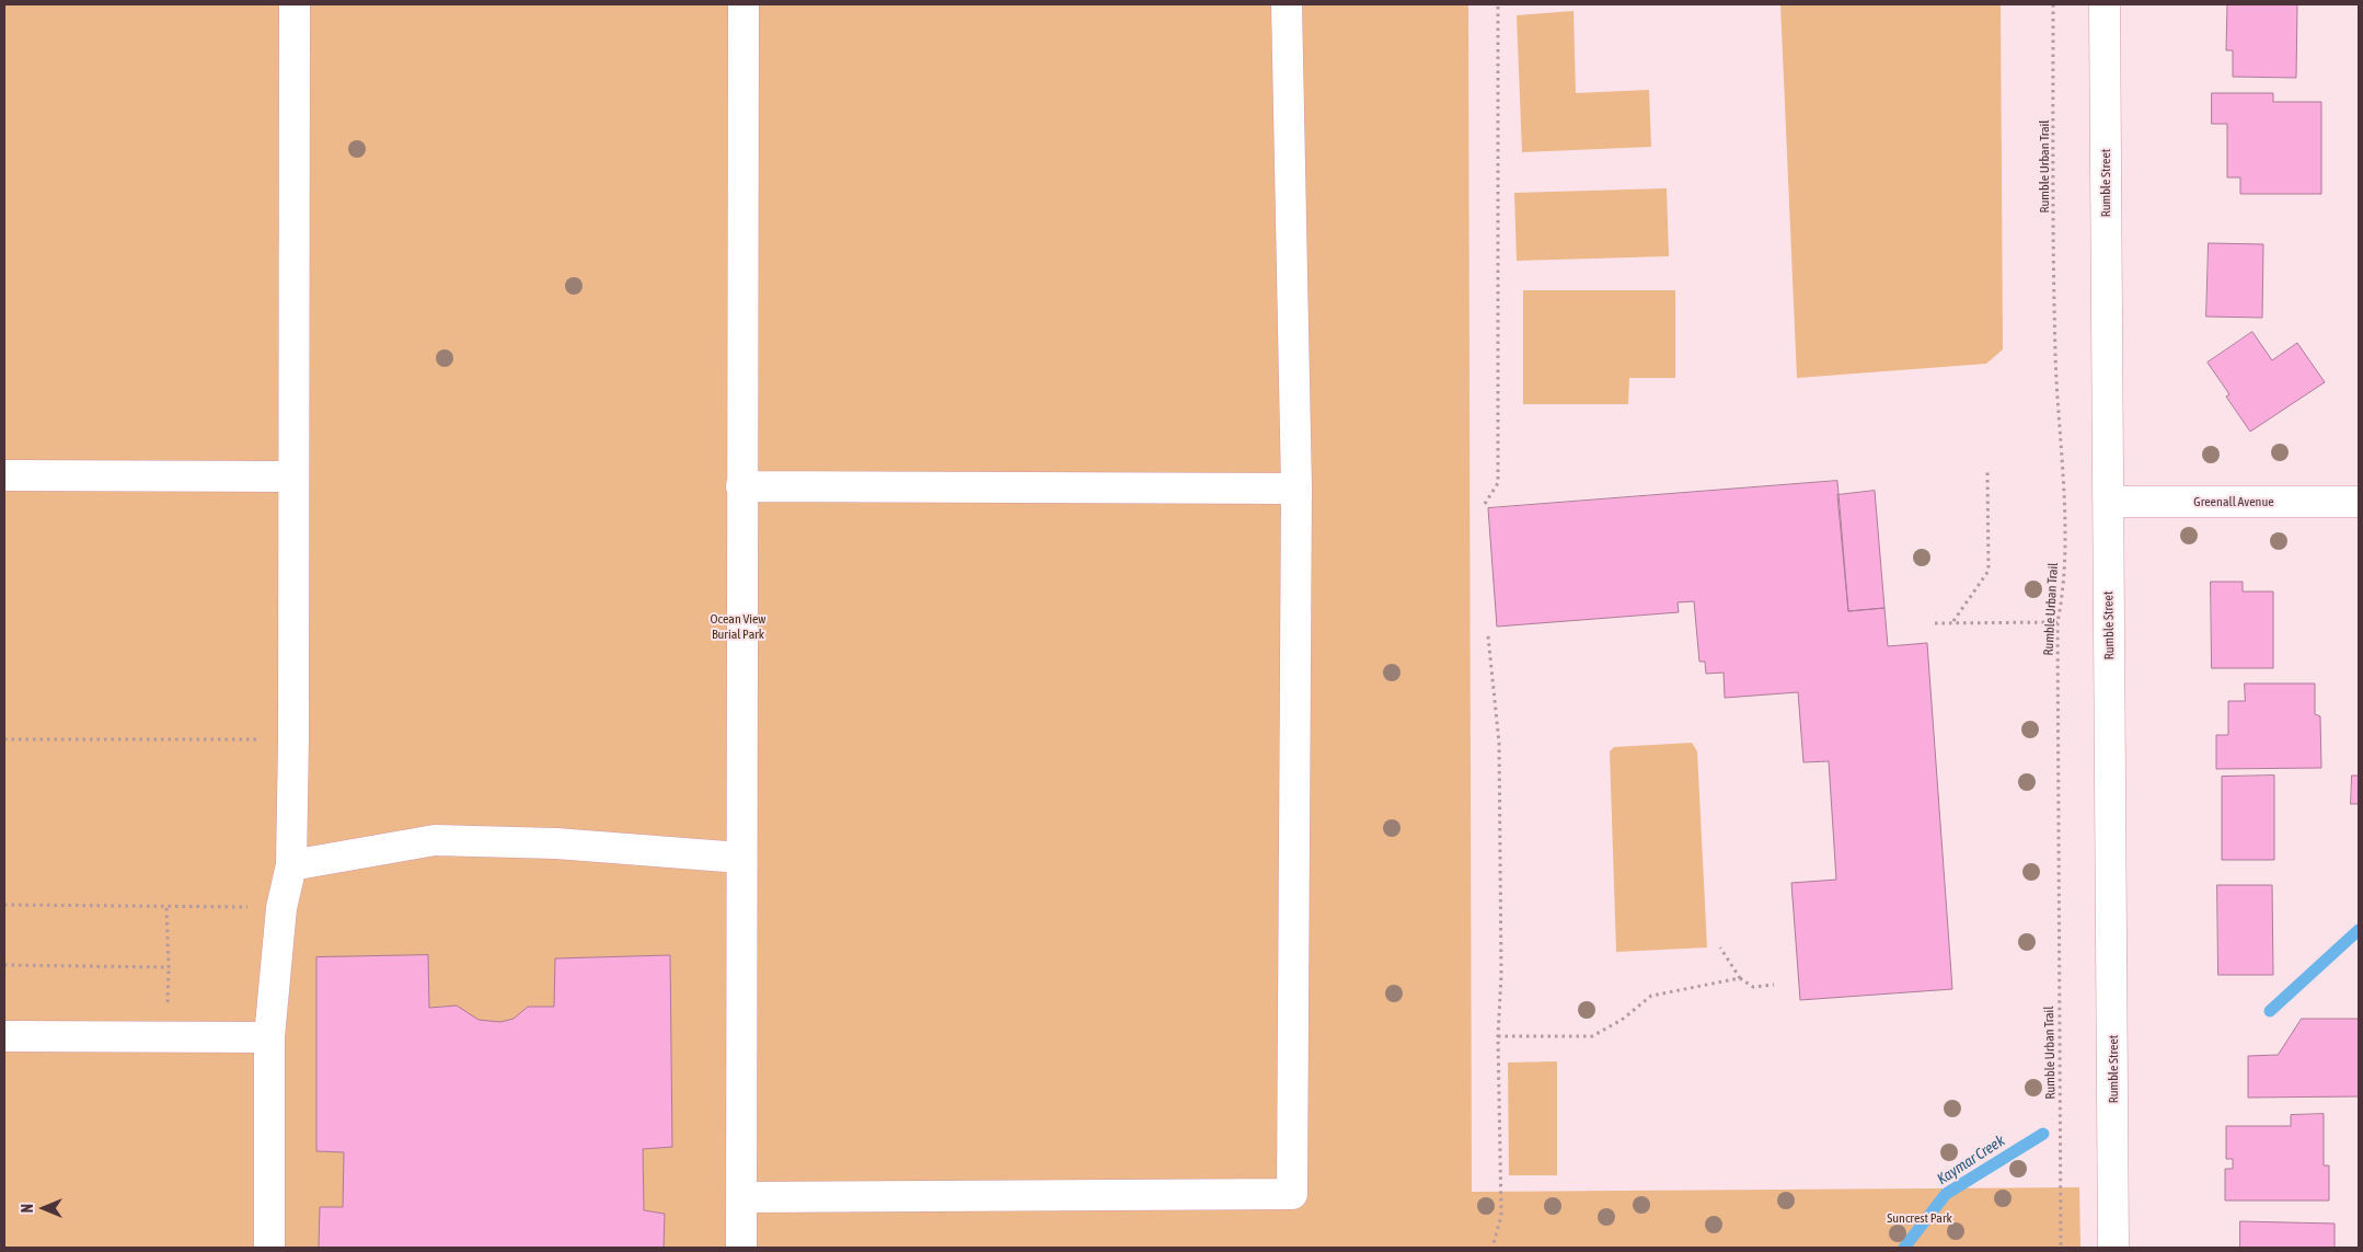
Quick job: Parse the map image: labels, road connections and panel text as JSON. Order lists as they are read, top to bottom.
{
  "streets": {
    "street": ["Rumble Street", "Greenall Avenue"],
    "path": ["Rumble Urban Trail"]
  },
  "crossings": [
    ["Rumble Street", "Greenall Avenue"]
  ],
  "water": ["Kaymar Creek"],
  "parks": ["Ocean View Burial Park", "Suncrest Park"],
  "north": "left"
}
